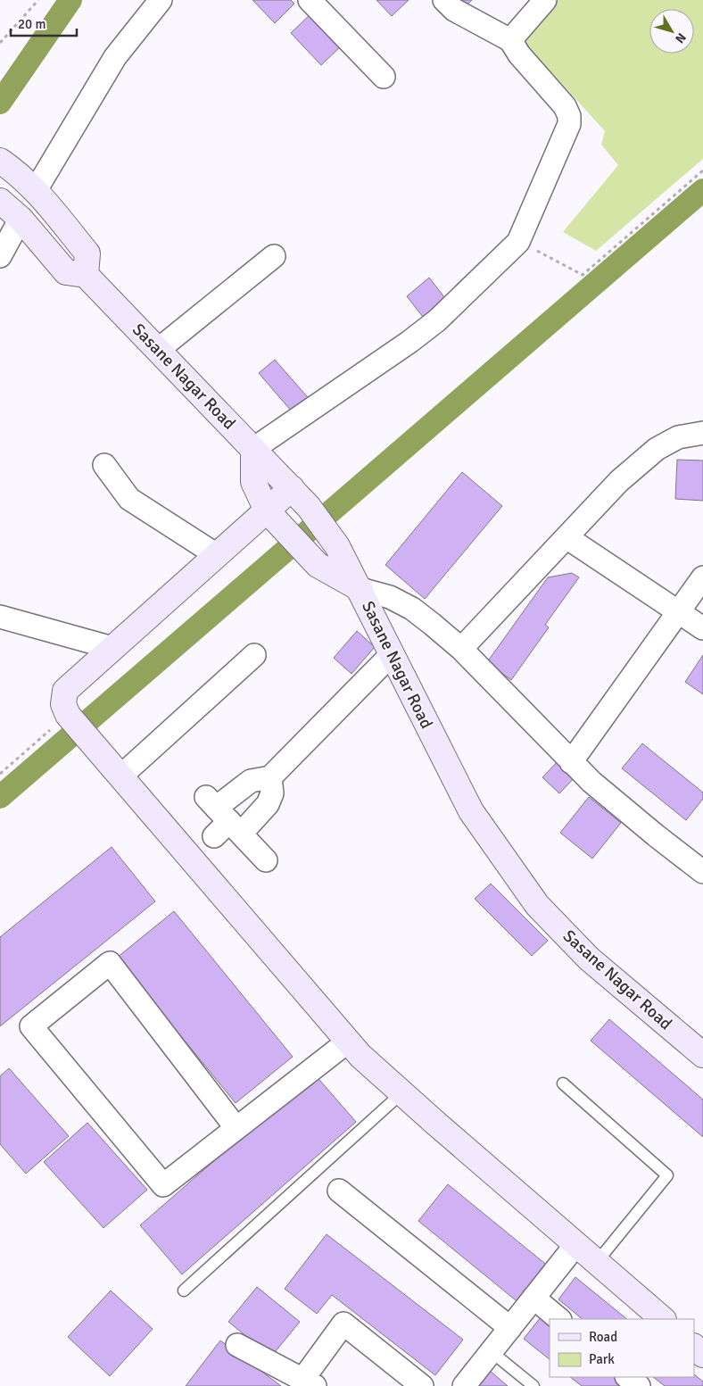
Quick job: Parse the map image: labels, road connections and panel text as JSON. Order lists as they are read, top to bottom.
{
  "streets": {
    "street": ["Sasane Nagar Road"]
  },
  "legend": ["Road", "Park"],
  "scale_bar": "20 m",
  "north": "bottom right"
}
